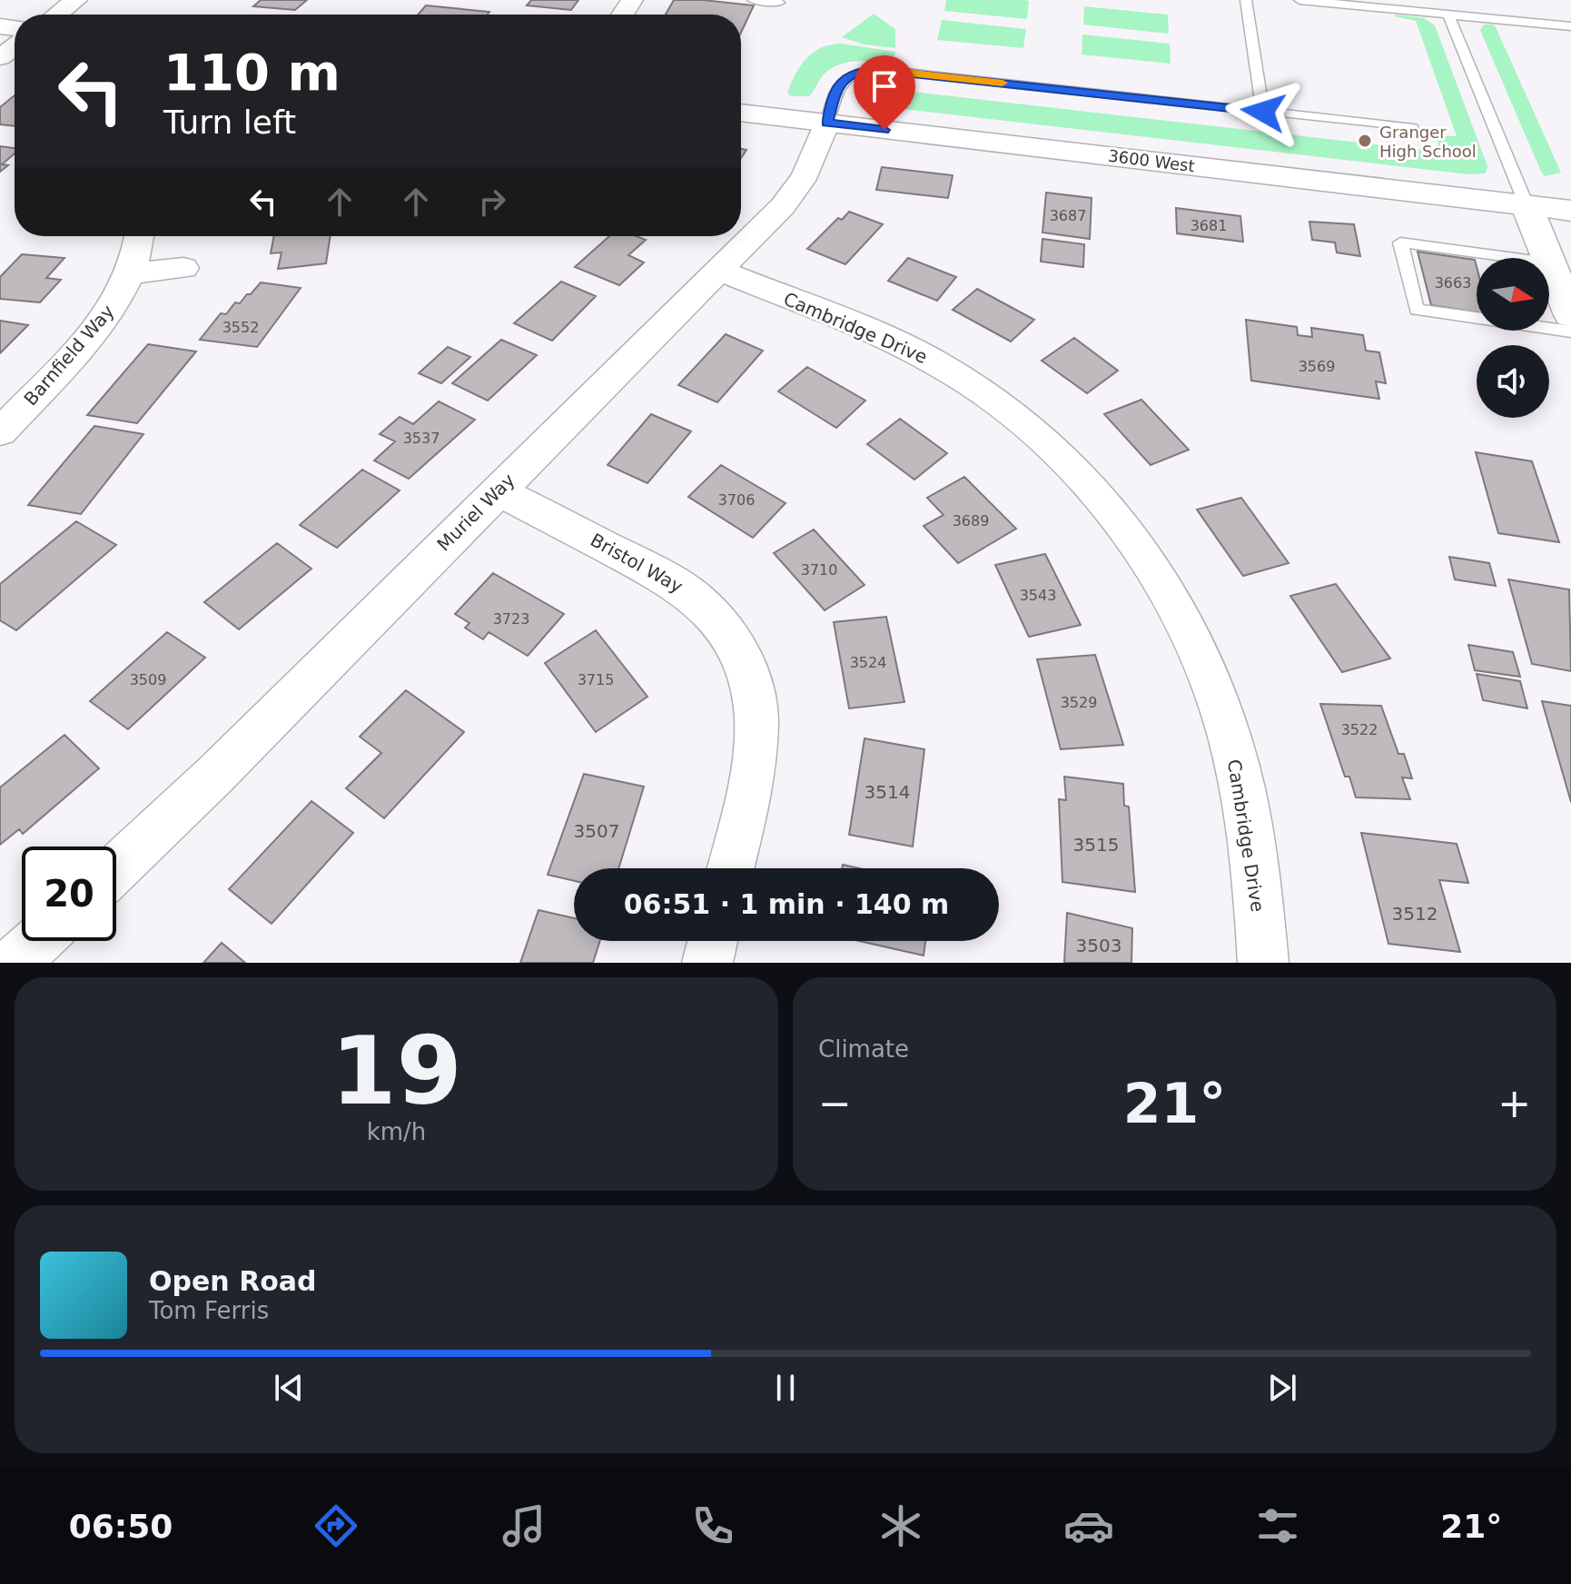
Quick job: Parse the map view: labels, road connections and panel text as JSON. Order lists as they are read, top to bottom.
{
  "streets": {
    "street": [
      "3600 West",
      "Cambridge Drive",
      "Barnfield Way",
      "Muriel Way",
      "Bristol Way"
    ]
  },
  "crossings": [
    ["3600 West", "Muriel Way"],
    ["Cambridge Drive", "Muriel Way"],
    ["Muriel Way", "Bristol Way"]
  ],
  "places": ["Granger High School"],
  "house_numbers": [
    "3687",
    "3681",
    "3663",
    "3552",
    "3569",
    "3537",
    "3706",
    "3689",
    "3710",
    "3543",
    "3723",
    "3524",
    "3509",
    "3715",
    "3529",
    "3522",
    "3514",
    "3507",
    "3515",
    "3512",
    "3503"
  ],
  "north": "right",
  "page": {
    "turn": ["110 m", "Turn left"],
    "limit": "20",
    "trip": "06:51 · 1 min · 140 m",
    "tile": [
      ["19", "km/h"],
      "Climate"
    ],
    "heat": ["−", "21°", "+"],
    "song": ["Open Road", "Tom Ferris"],
    "tabs": ["06:50", "21°"]
  }
}
